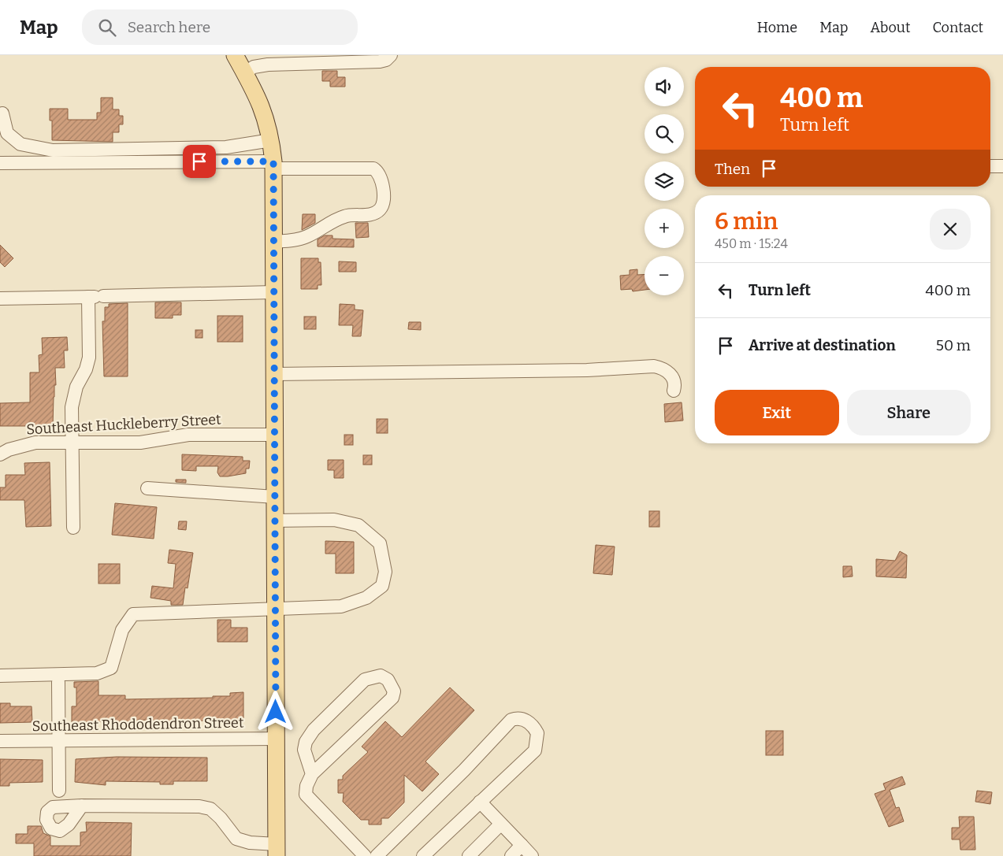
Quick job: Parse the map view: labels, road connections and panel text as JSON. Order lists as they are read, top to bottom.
{
  "streets": {
    "street": ["Southeast Huckleberry Street", "Southeast Rhododendron Street"]
  },
  "page": {
    "header": "Map",
    "search": "Search here",
    "nav": [
      "Home",
      "Map",
      "About",
      "Contact"
    ],
    "map_buttons": ["+", "−"],
    "turn": ["400 m", "Turn left"],
    "then": "Then",
    "heading": ["6 min", "450 m · 15:24"],
    "list": [
      {
        "name": "Turn left",
        "value": "400 m"
      },
      {
        "name": "Arrive at destination",
        "value": "50 m"
      }
    ],
    "buttons": ["Exit", "Share"]
  }
}
